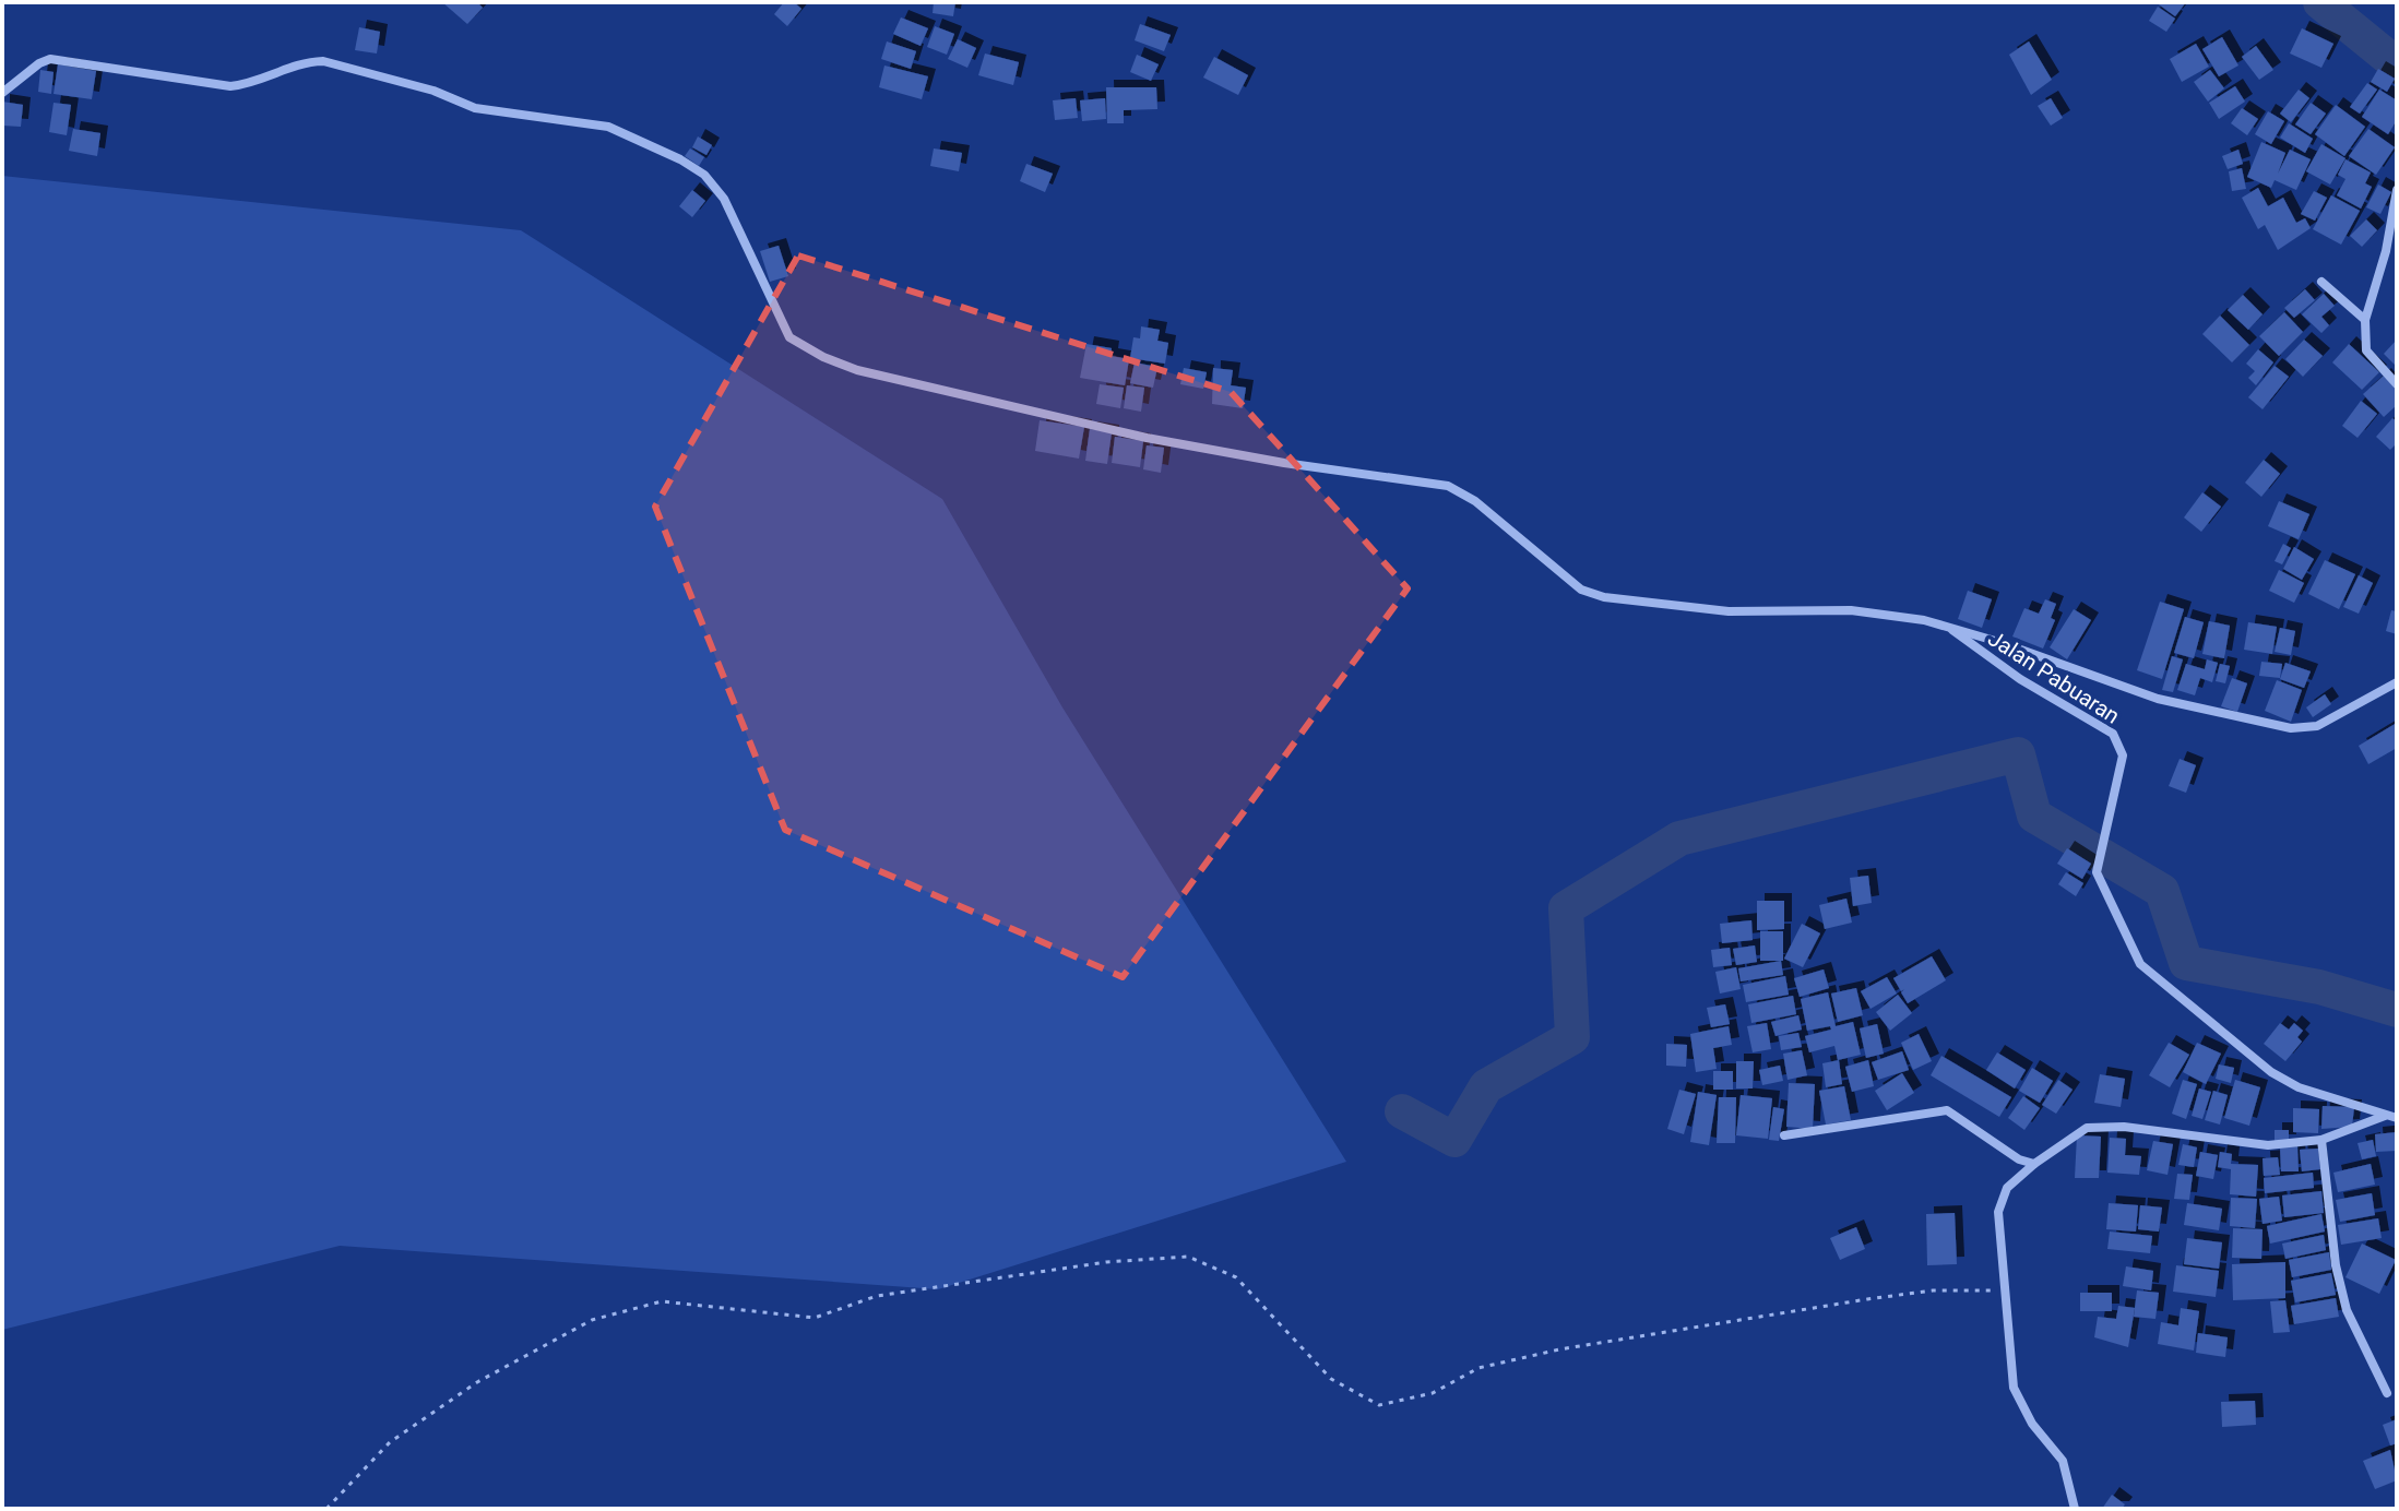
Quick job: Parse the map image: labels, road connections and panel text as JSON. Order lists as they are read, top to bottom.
{
  "streets": {
    "street": ["Jalan Pabuaran"]
  }
}
